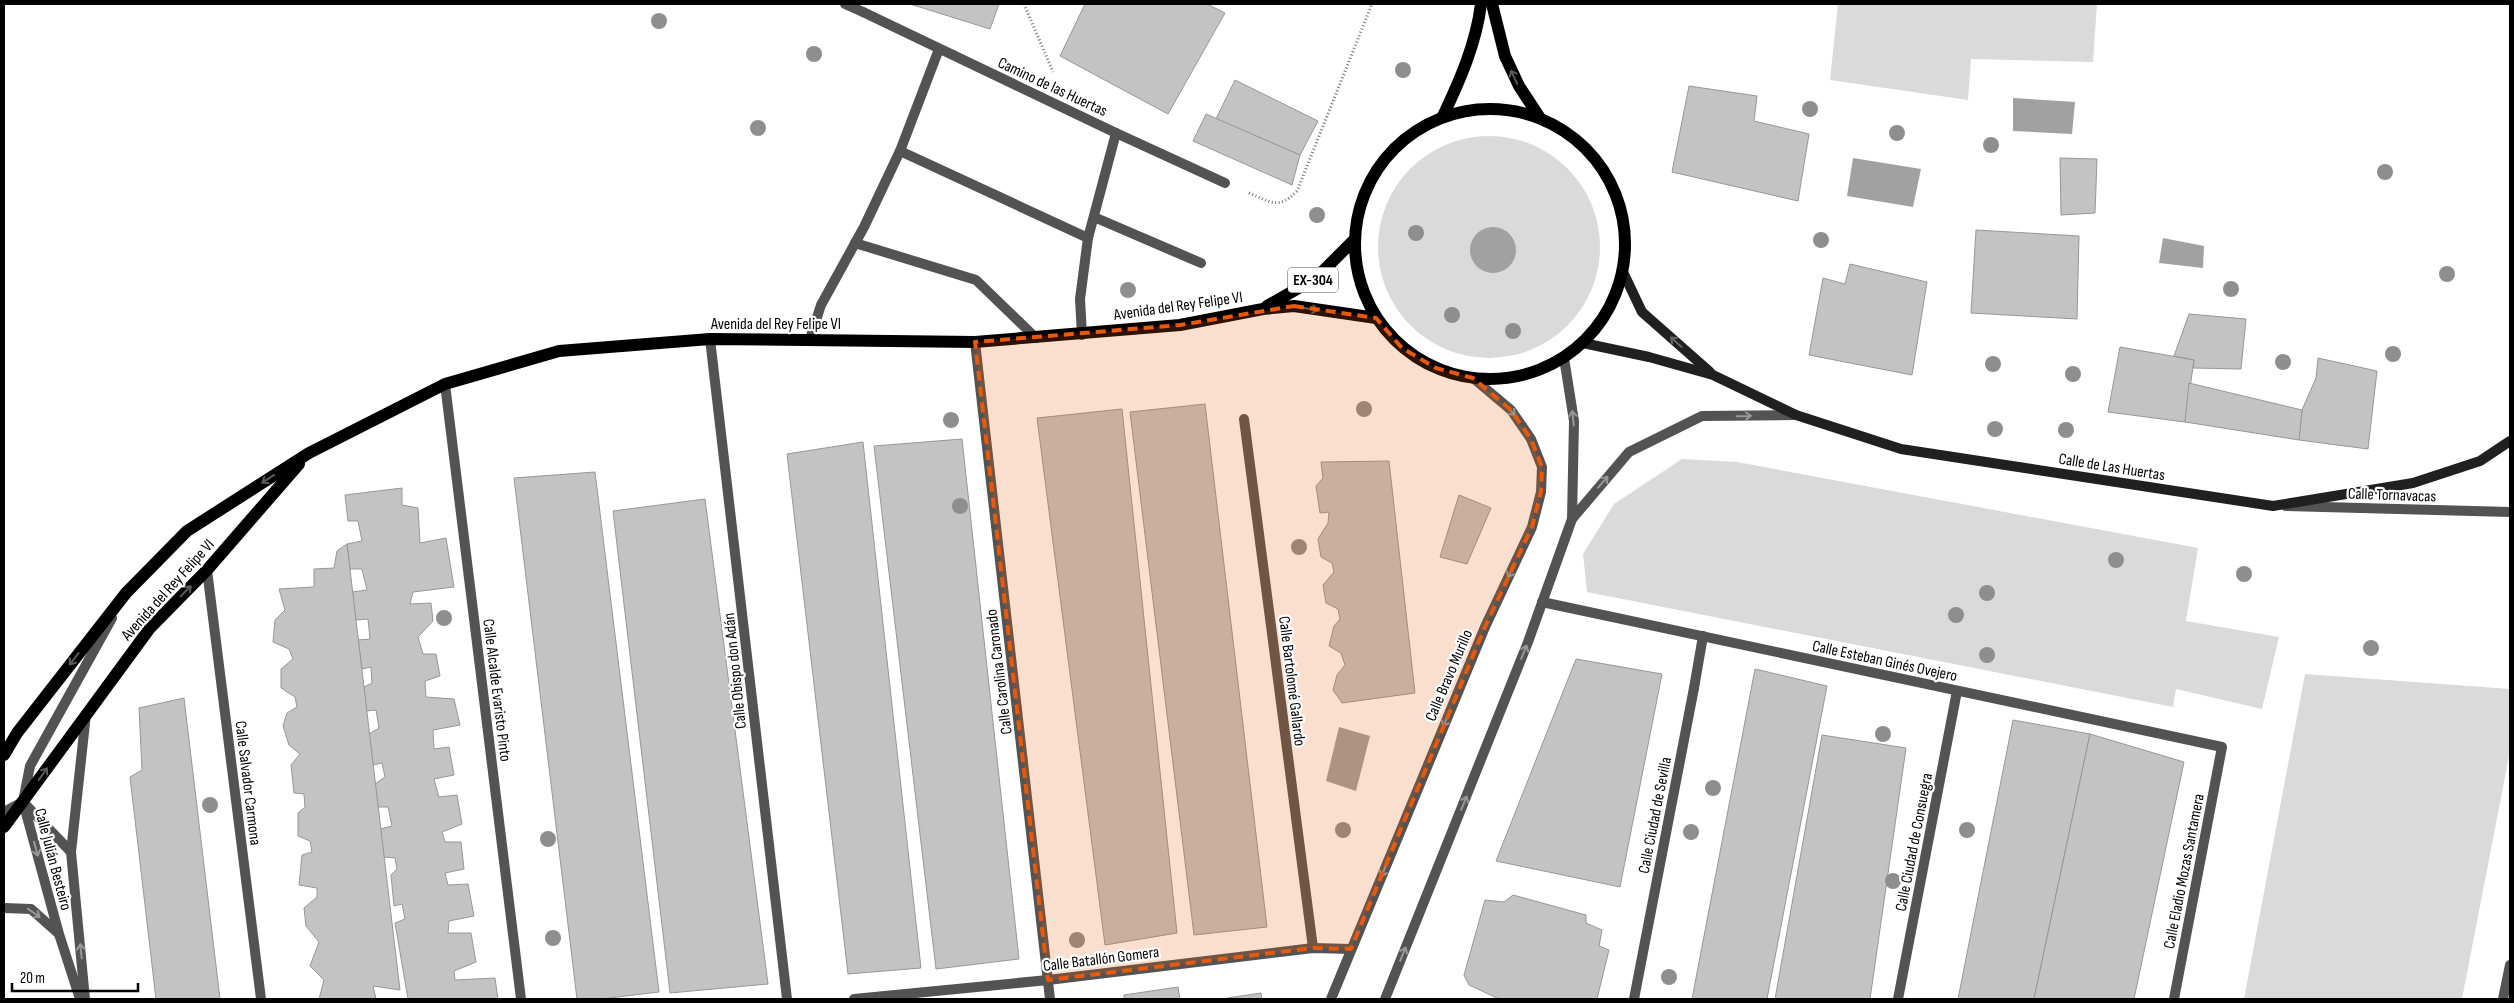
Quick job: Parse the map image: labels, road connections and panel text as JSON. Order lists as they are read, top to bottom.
{
  "streets": {
    "main road": ["EX-304", "Avenida del Rey Felipe VI", "Calle de Las Huertas"],
    "street": [
      "Camino de las Huertas",
      "Calle Tornavacas",
      "Calle Esteban Ginés Ovejero",
      "Calle Obispo don Adán",
      "Calle Carolina Caronado",
      "Calle Bravo Murillo",
      "Calle Bartolomé Gallardo",
      "Calle Alcalde Evaristo Pinto",
      "Calle Salvador Carmona",
      "Calle Ciudad de Sevilla",
      "Calle Ciudad de Consuegra",
      "Calle Julián Besteiro",
      "Calle Eladio Mozas Santamera",
      "Calle Batallón Gomera"
    ]
  },
  "crossings": [
    ["Camino de las Huertas", "Avenida del Rey Felipe VI"],
    ["EX-304", "Avenida del Rey Felipe VI"],
    ["Avenida del Rey Felipe VI", "Calle Obispo don Adán"],
    ["Avenida del Rey Felipe VI", "Calle Carolina Caronado"],
    ["Avenida del Rey Felipe VI", "Calle Alcalde Evaristo Pinto"],
    ["Avenida del Rey Felipe VI", "Calle Salvador Carmona"],
    ["Avenida del Rey Felipe VI", "Calle Julián Besteiro"],
    ["Calle de Las Huertas", "Calle Tornavacas"],
    ["Calle Esteban Ginés Ovejero", "Calle Ciudad de Sevilla"],
    ["Calle Esteban Ginés Ovejero", "Calle Ciudad de Consuegra"],
    ["Calle Esteban Ginés Ovejero", "Calle Eladio Mozas Santamera"],
    ["Calle Carolina Caronado", "Calle Batallón Gomera"],
    ["Calle Bravo Murillo", "Calle Batallón Gomera"],
    ["Calle Bartolomé Gallardo", "Calle Batallón Gomera"]
  ],
  "scale_bar": "20 m"
}
